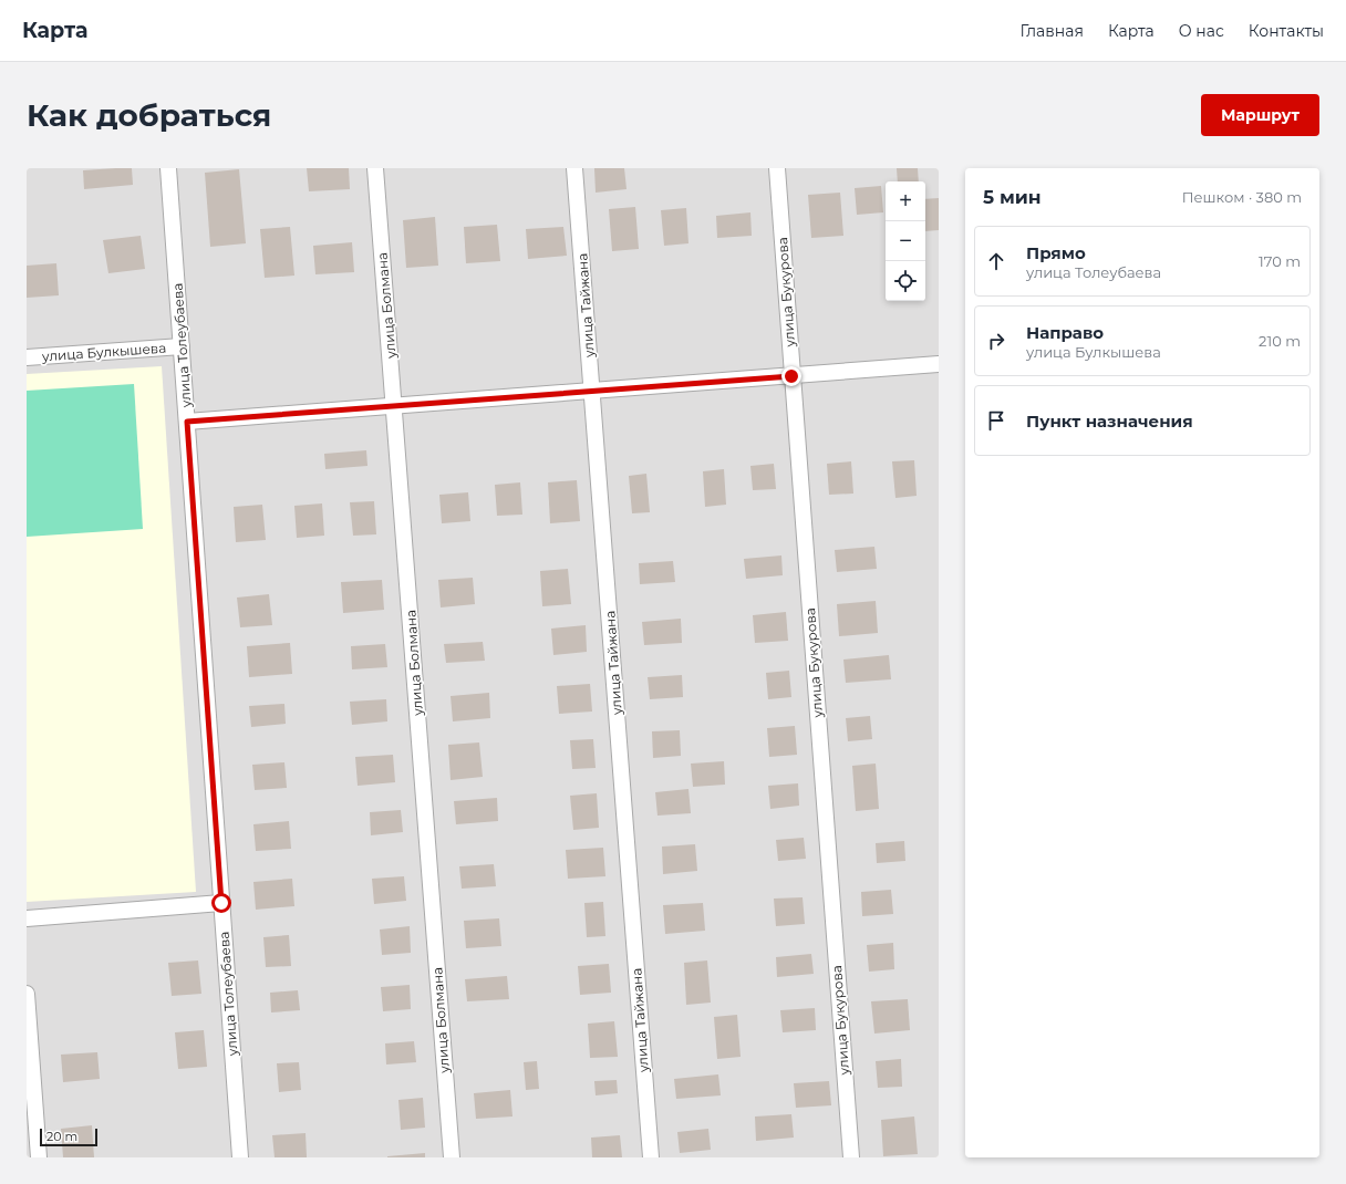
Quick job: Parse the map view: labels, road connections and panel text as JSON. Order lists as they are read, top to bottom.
{
  "streets": {
    "street": [
      "улица Букурова",
      "улица Болмана",
      "улица Тайжана",
      "улица Толеубаева",
      "улица Булкышева"
    ]
  },
  "crossings": [
    ["улица Толеубаева", "улица Булкышева"]
  ],
  "scale_bar": "20 m",
  "page": {
    "header": "Карта",
    "nav": [
      "Главная",
      "Карта",
      "О нас",
      "Контакты"
    ],
    "buttons": "Маршрут",
    "title": "Как добраться",
    "heading": ["5 мин", "Пешком · 380 m"],
    "map_buttons": ["+", "−"],
    "list": [
      ["Прямо", "улица Толеубаева", "170 m"],
      ["Направо", "улица Булкышева", "210 m"],
      "Пункт назначения"
    ],
    "scale": "20 m"
  }
}
